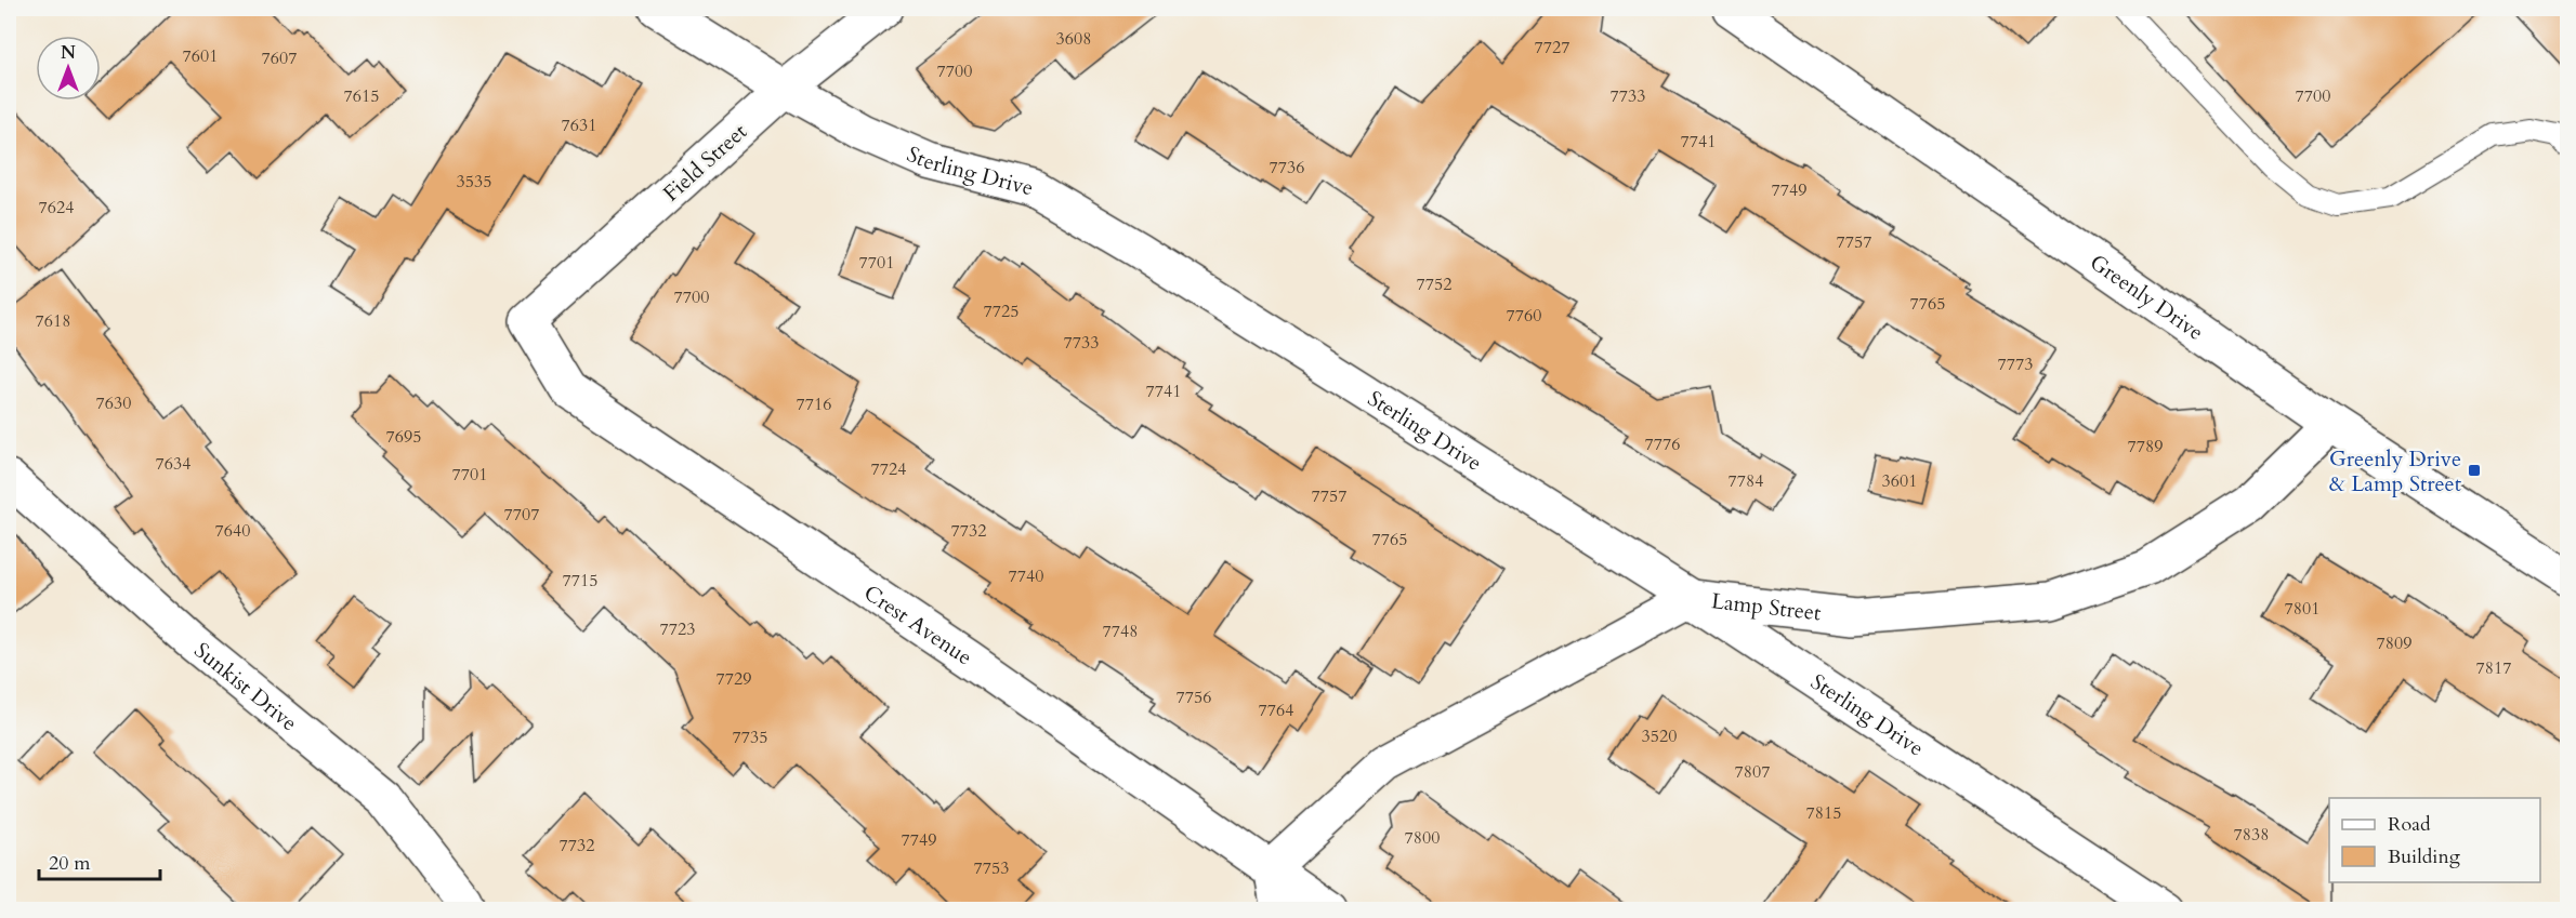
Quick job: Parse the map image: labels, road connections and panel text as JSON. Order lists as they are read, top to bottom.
{
  "streets": {
    "street": [
      "Field Street",
      "Sterling Drive",
      "Greenly Drive",
      "Lamp Street",
      "Crest Avenue",
      "Sunkist Drive"
    ]
  },
  "crossings": [
    ["Field Street", "Sterling Drive"],
    ["Field Street", "Crest Avenue"],
    ["Sterling Drive", "Lamp Street"],
    ["Greenly Drive", "Lamp Street"],
    ["Lamp Street", "Crest Avenue"]
  ],
  "places": {
    "transit": ["Greenly Drive & Lamp Street"]
  },
  "house_numbers": [
    "3608",
    "7727",
    "7601",
    "7607",
    "7700",
    "7615",
    "7733",
    "7700",
    "7631",
    "7741",
    "7736",
    "3535",
    "7749",
    "7624",
    "7757",
    "7701",
    "7752",
    "7700",
    "7765",
    "7725",
    "7760",
    "7618",
    "7733",
    "7773",
    "7741",
    "7630",
    "7716",
    "7695",
    "7776",
    "7789",
    "7634",
    "7724",
    "7701",
    "7784",
    "3601",
    "7757",
    "7707",
    "7640",
    "7732",
    "7765",
    "7740",
    "7715",
    "7801",
    "7723",
    "7748",
    "7809",
    "7817",
    "7729",
    "7756",
    "7764",
    "3520",
    "7735",
    "7807",
    "7815",
    "7838",
    "7800",
    "7749",
    "7732",
    "7753"
  ],
  "legend": ["Road", "Building"],
  "scale_bar": "20 m",
  "north": "top"
}
